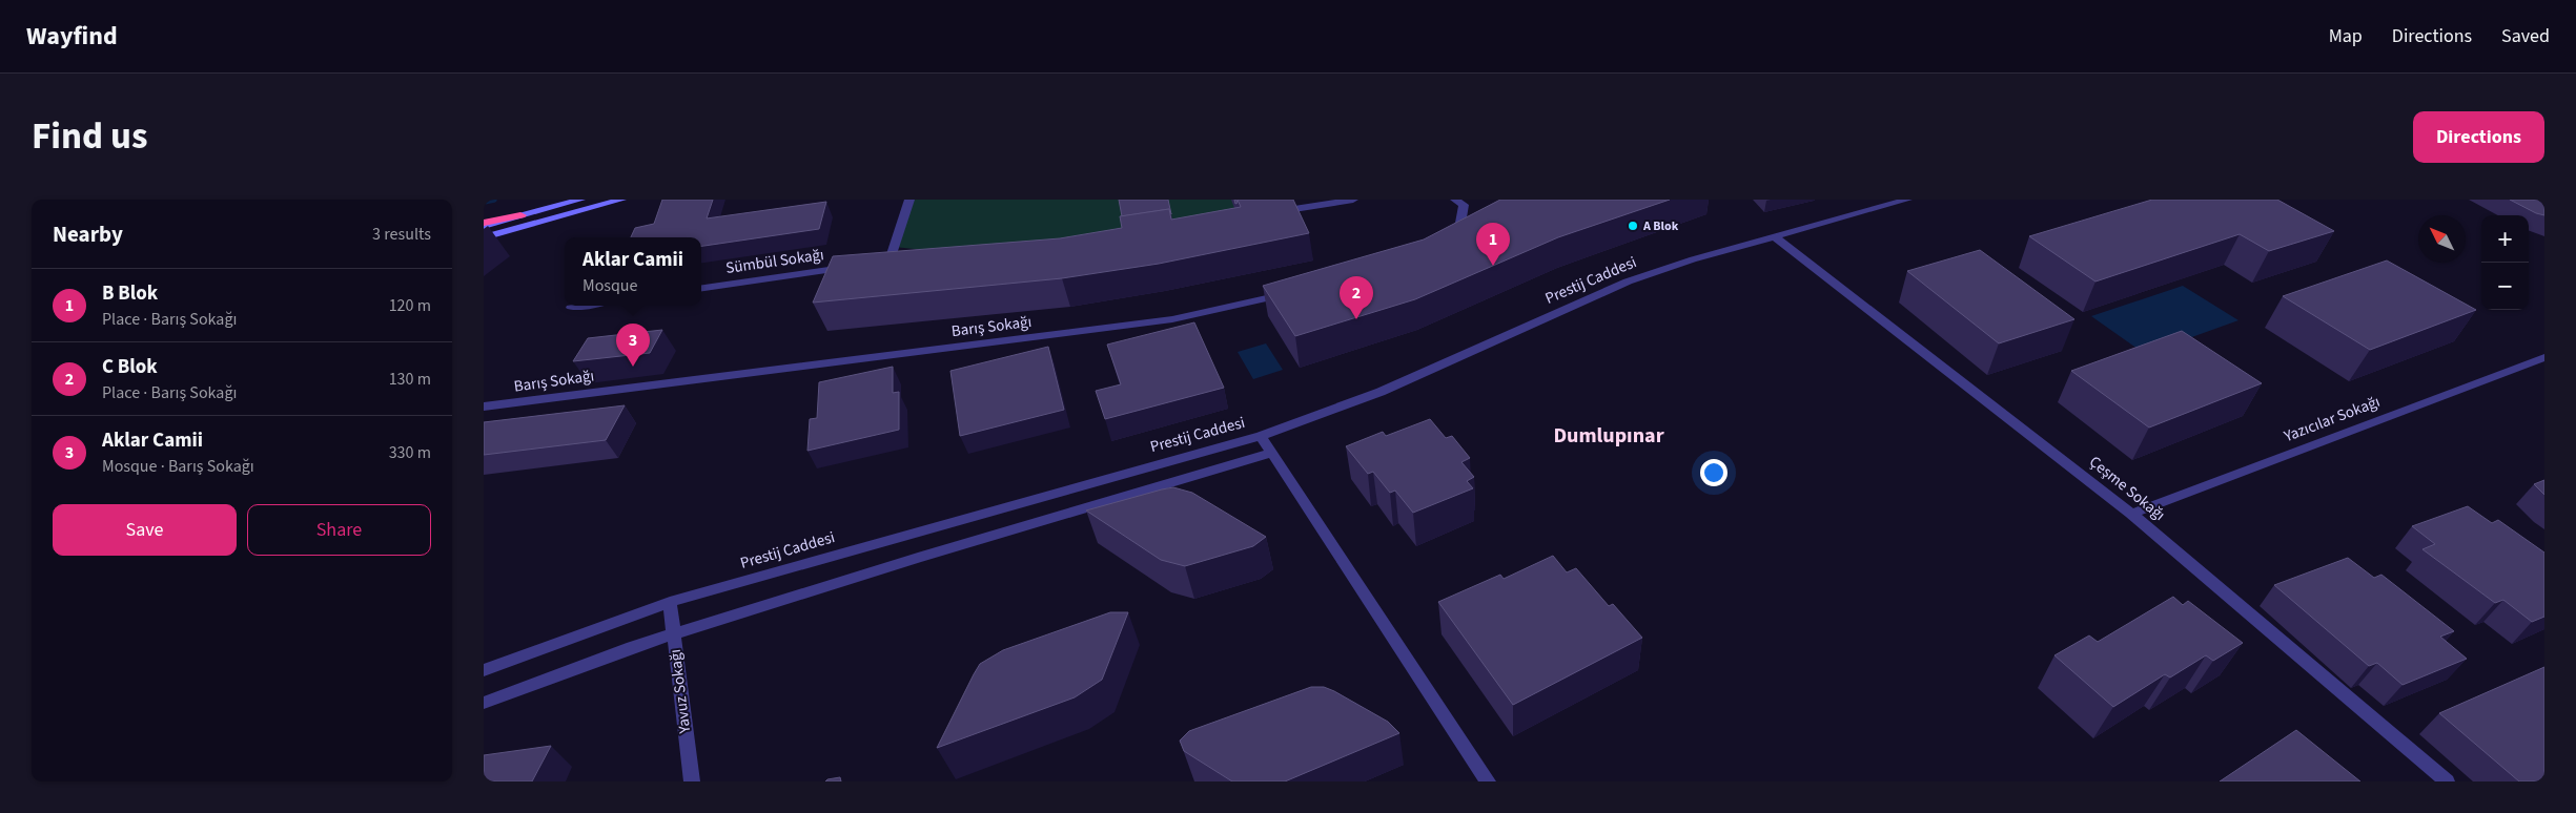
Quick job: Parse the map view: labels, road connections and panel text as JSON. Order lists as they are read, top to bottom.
{
  "streets": {
    "street": [
      "Sümbül Sokağı",
      "Prestij Caddesi",
      "Barış Sokağı",
      "Yazıcılar Sokağı",
      "Çeşme Sokağı",
      "Yavuz Sokağı"
    ]
  },
  "crossings": [
    ["Prestij Caddesi", "Çeşme Sokağı"],
    ["Prestij Caddesi", "Yavuz Sokağı"],
    ["Yazıcılar Sokağı", "Çeşme Sokağı"]
  ],
  "districts": ["Dumlupınar"],
  "places": ["A Blok"],
  "north": "top left",
  "page": {
    "header": "Wayfind",
    "nav": ["Map", "Directions", "Saved"],
    "title": "Find us",
    "buttons": [
      "Directions",
      ["Save", "Share"]
    ],
    "heading": ["Nearby", "3 results"],
    "map_buttons": ["+", "−"],
    "pins": ["1", "2", "3"],
    "popup": ["Aklar Camii", "Mosque"],
    "list": [
      {
        "mark": "1",
        "name": "B Blok",
        "note": "Place · Barış Sokağı",
        "value": "120 m"
      },
      {
        "mark": "2",
        "name": "C Blok",
        "note": "Place · Barış Sokağı",
        "value": "130 m"
      },
      {
        "mark": "3",
        "name": "Aklar Camii",
        "note": "Mosque · Barış Sokağı",
        "value": "330 m"
      }
    ]
  }
}
